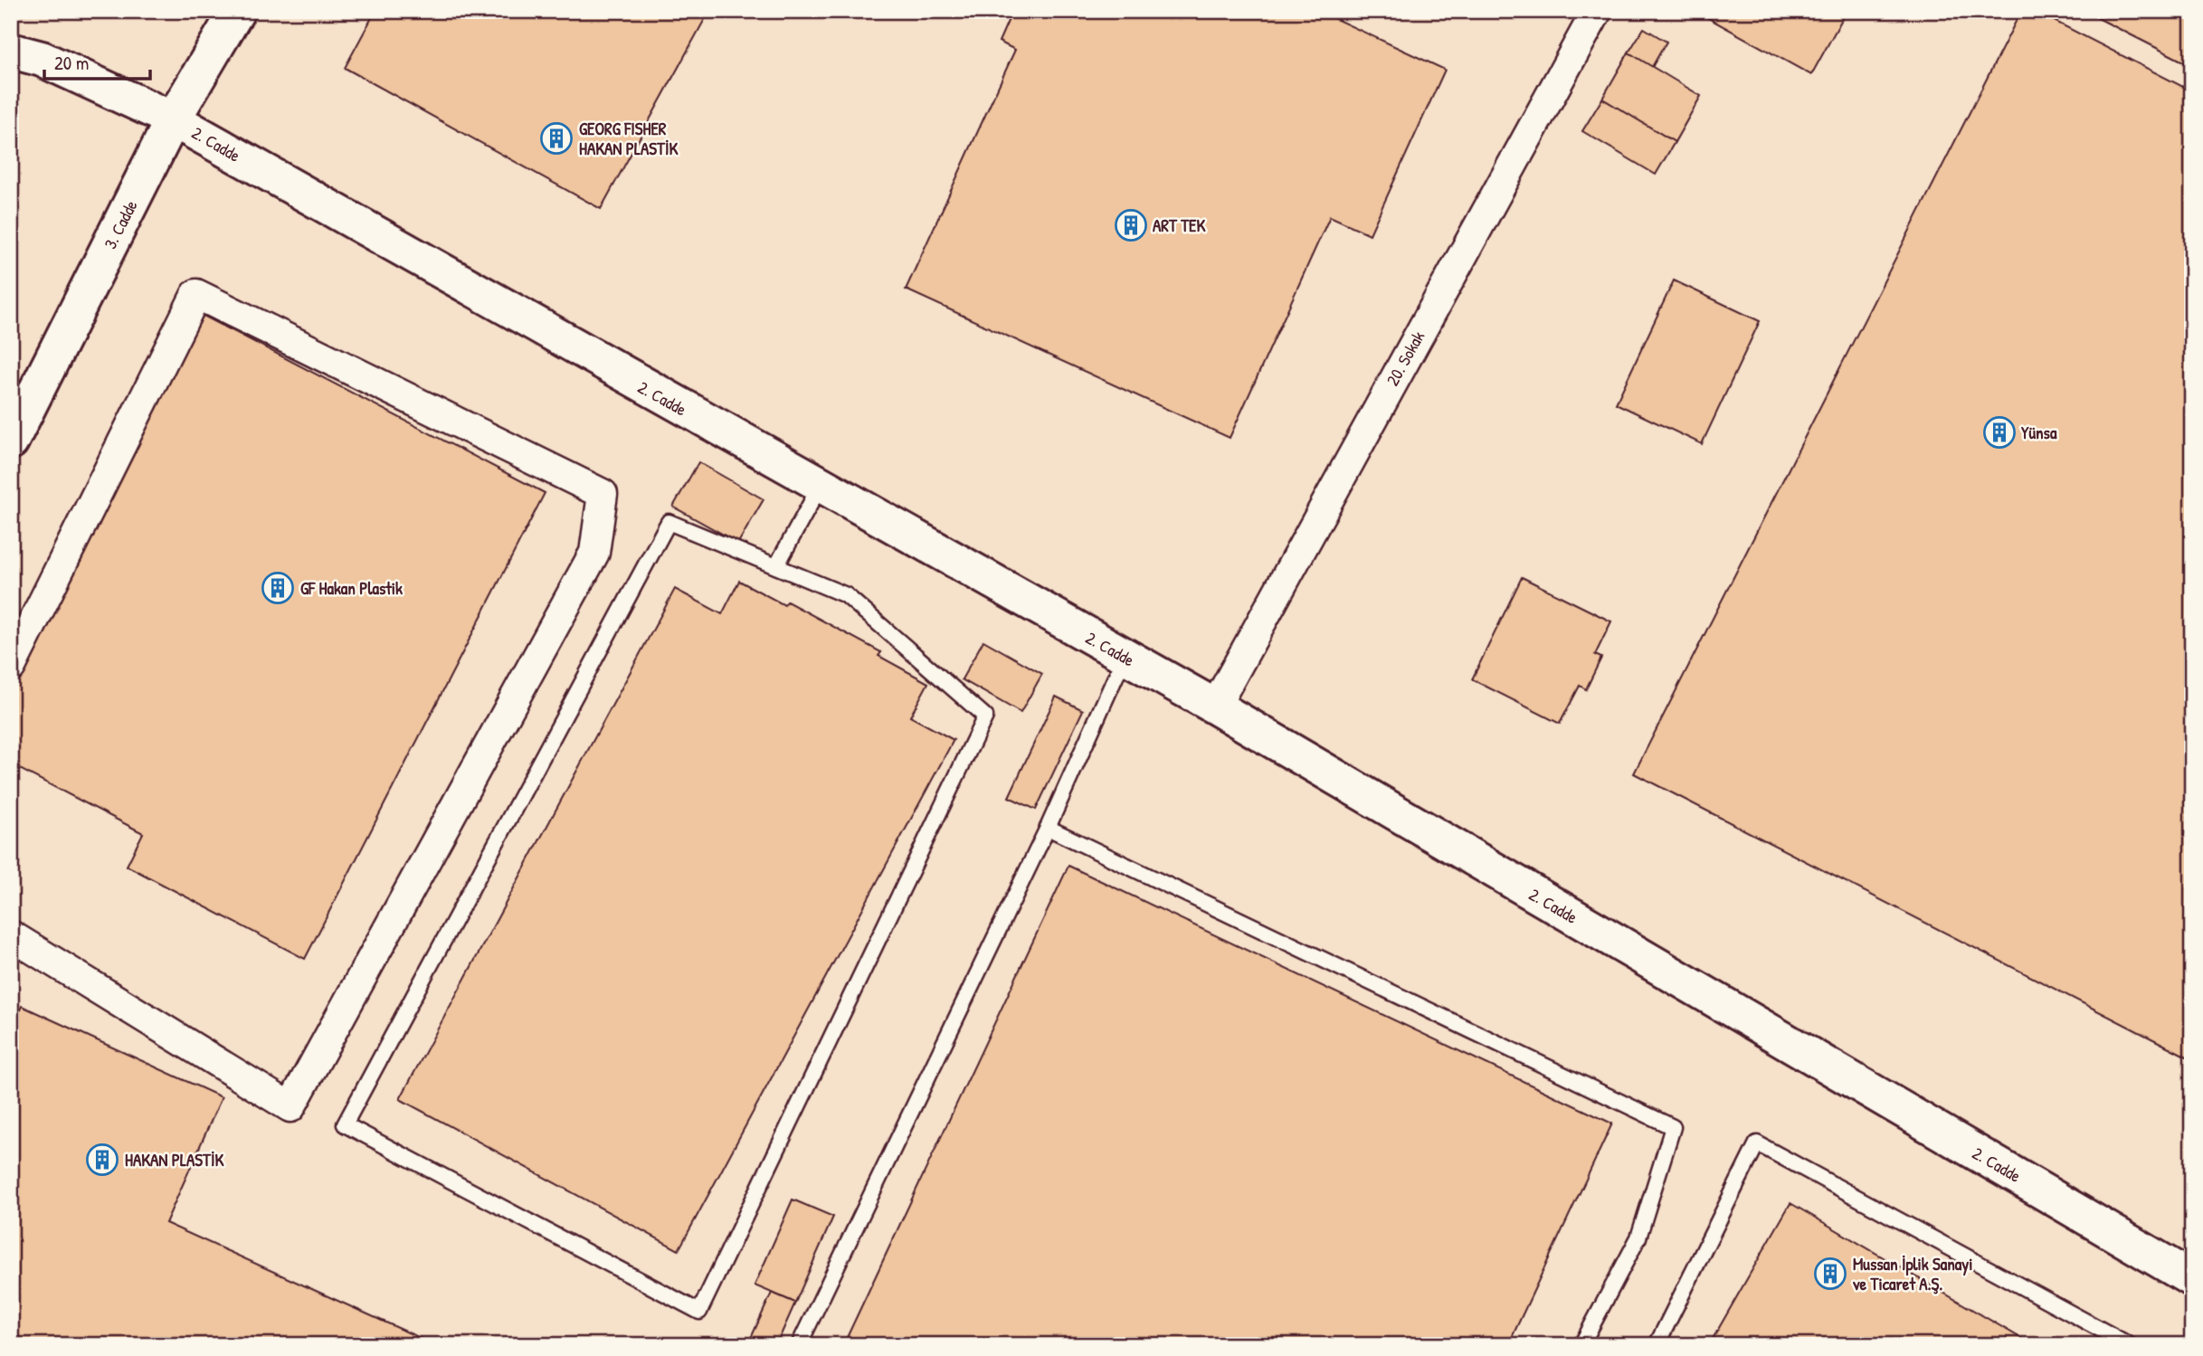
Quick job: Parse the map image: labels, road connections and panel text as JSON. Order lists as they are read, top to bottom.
{
  "streets": {
    "street": ["2. Cadde", "3. Cadde", "20. Sokak"]
  },
  "crossings": [
    ["2. Cadde", "3. Cadde"],
    ["2. Cadde", "20. Sokak"]
  ],
  "places": {
    "building": [
      "GEORG FISHER HAKAN PLASTİK",
      "ART TEK",
      "Yünsa",
      "GF Hakan Plastik",
      "HAKAN PLASTİK",
      "Mussan İplik Sanayi ve Ticaret A.Ş."
    ]
  },
  "scale_bar": "20 m"
}
